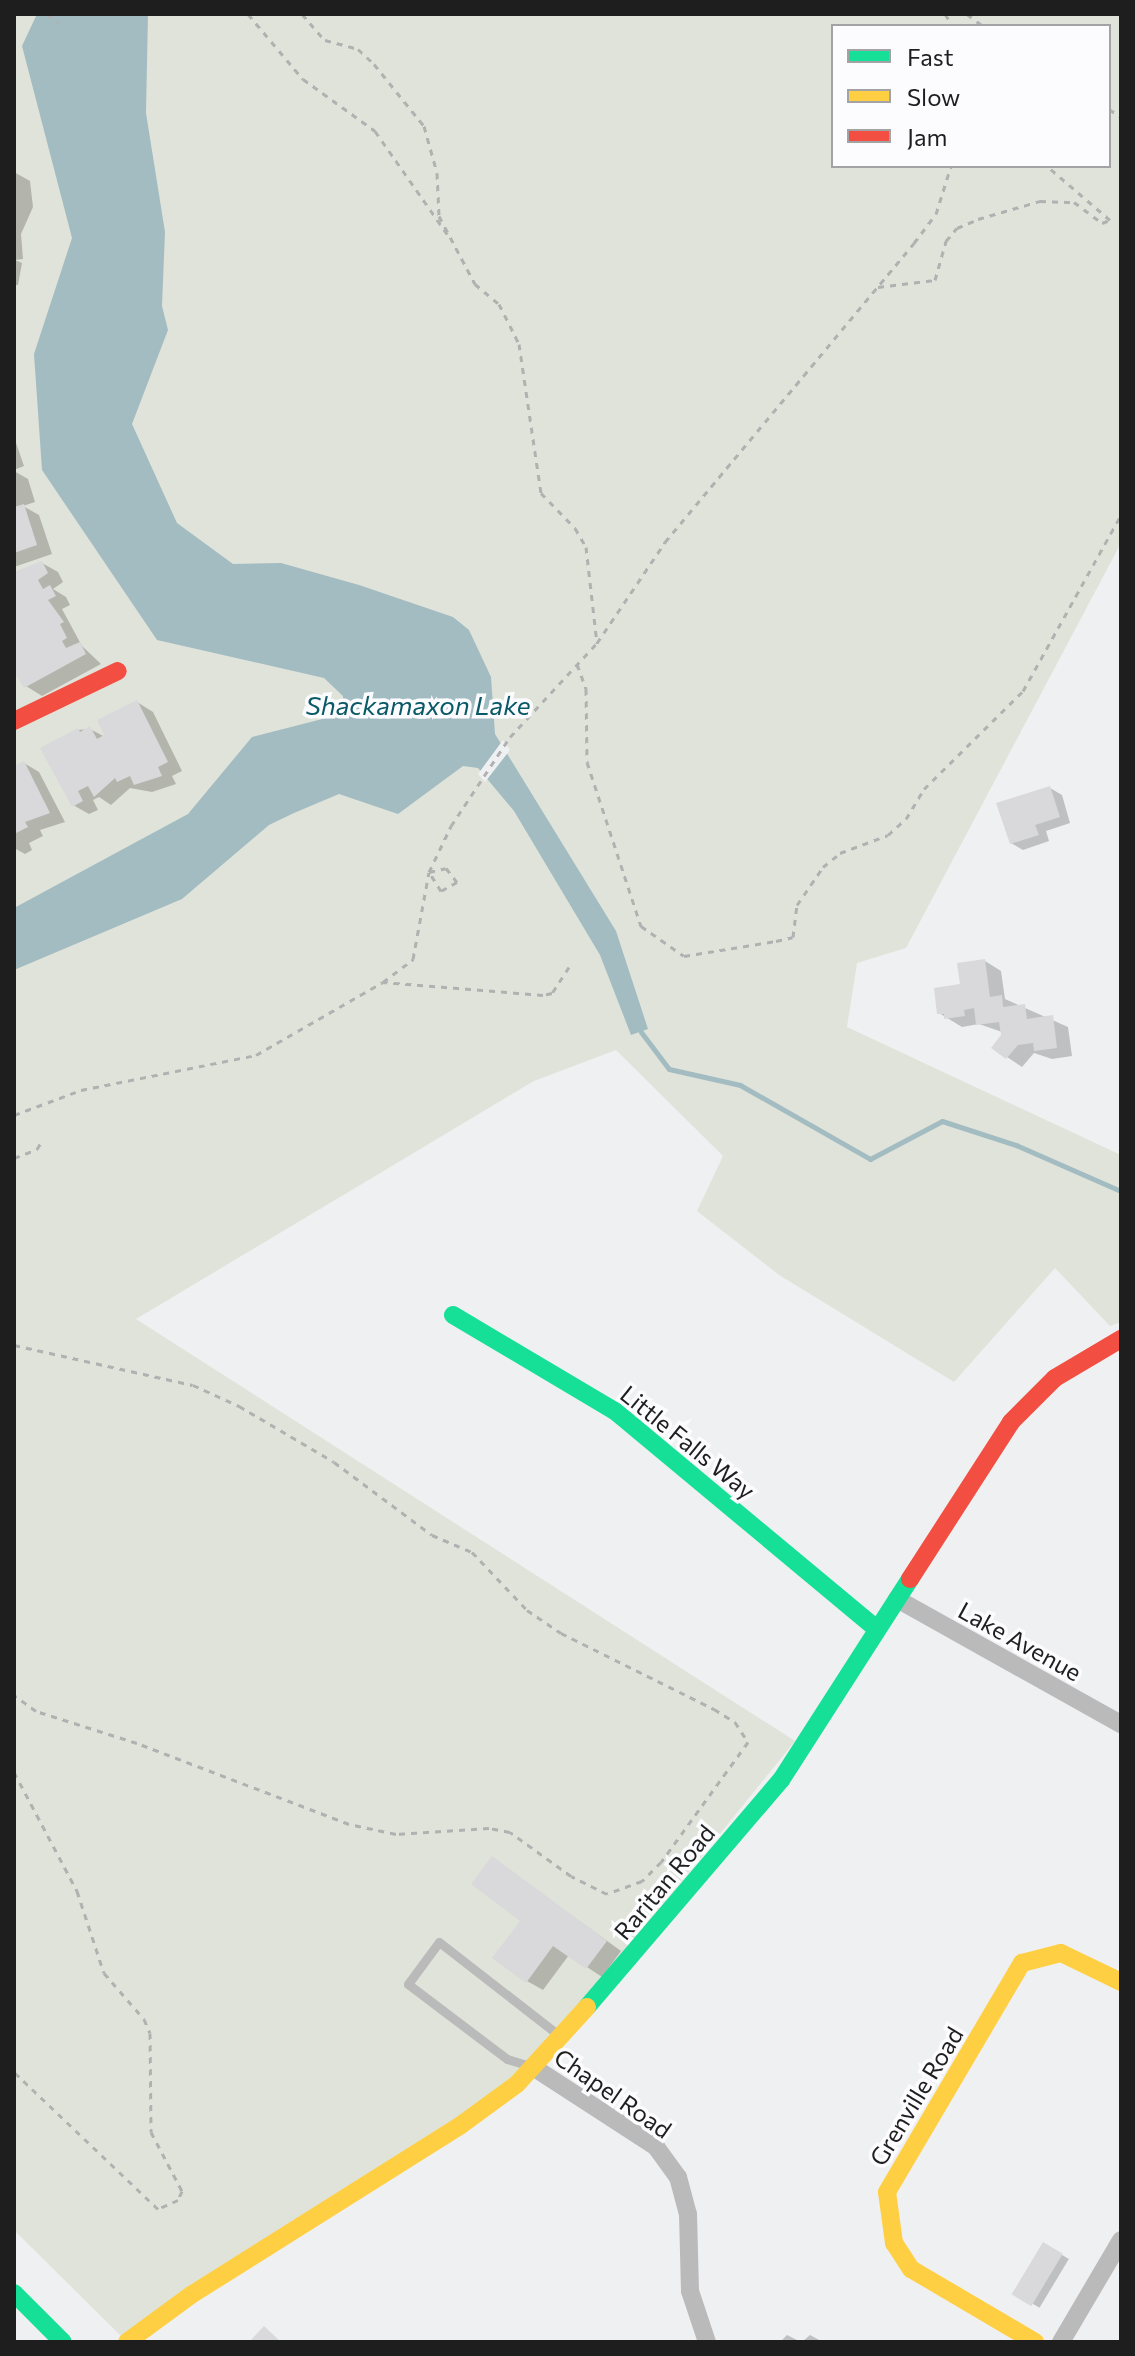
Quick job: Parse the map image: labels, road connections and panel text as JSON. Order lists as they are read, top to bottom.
{
  "streets": {
    "street": [
      "Little Falls Way",
      "Lake Avenue",
      "Raritan Road",
      "Chapel Road",
      "Grenville Road"
    ]
  },
  "crossings": [
    ["Little Falls Way", "Raritan Road"],
    ["Lake Avenue", "Raritan Road"],
    ["Raritan Road", "Chapel Road"]
  ],
  "water": ["Shackamaxon Lake"],
  "legend": ["Fast", "Slow", "Jam"]
}
